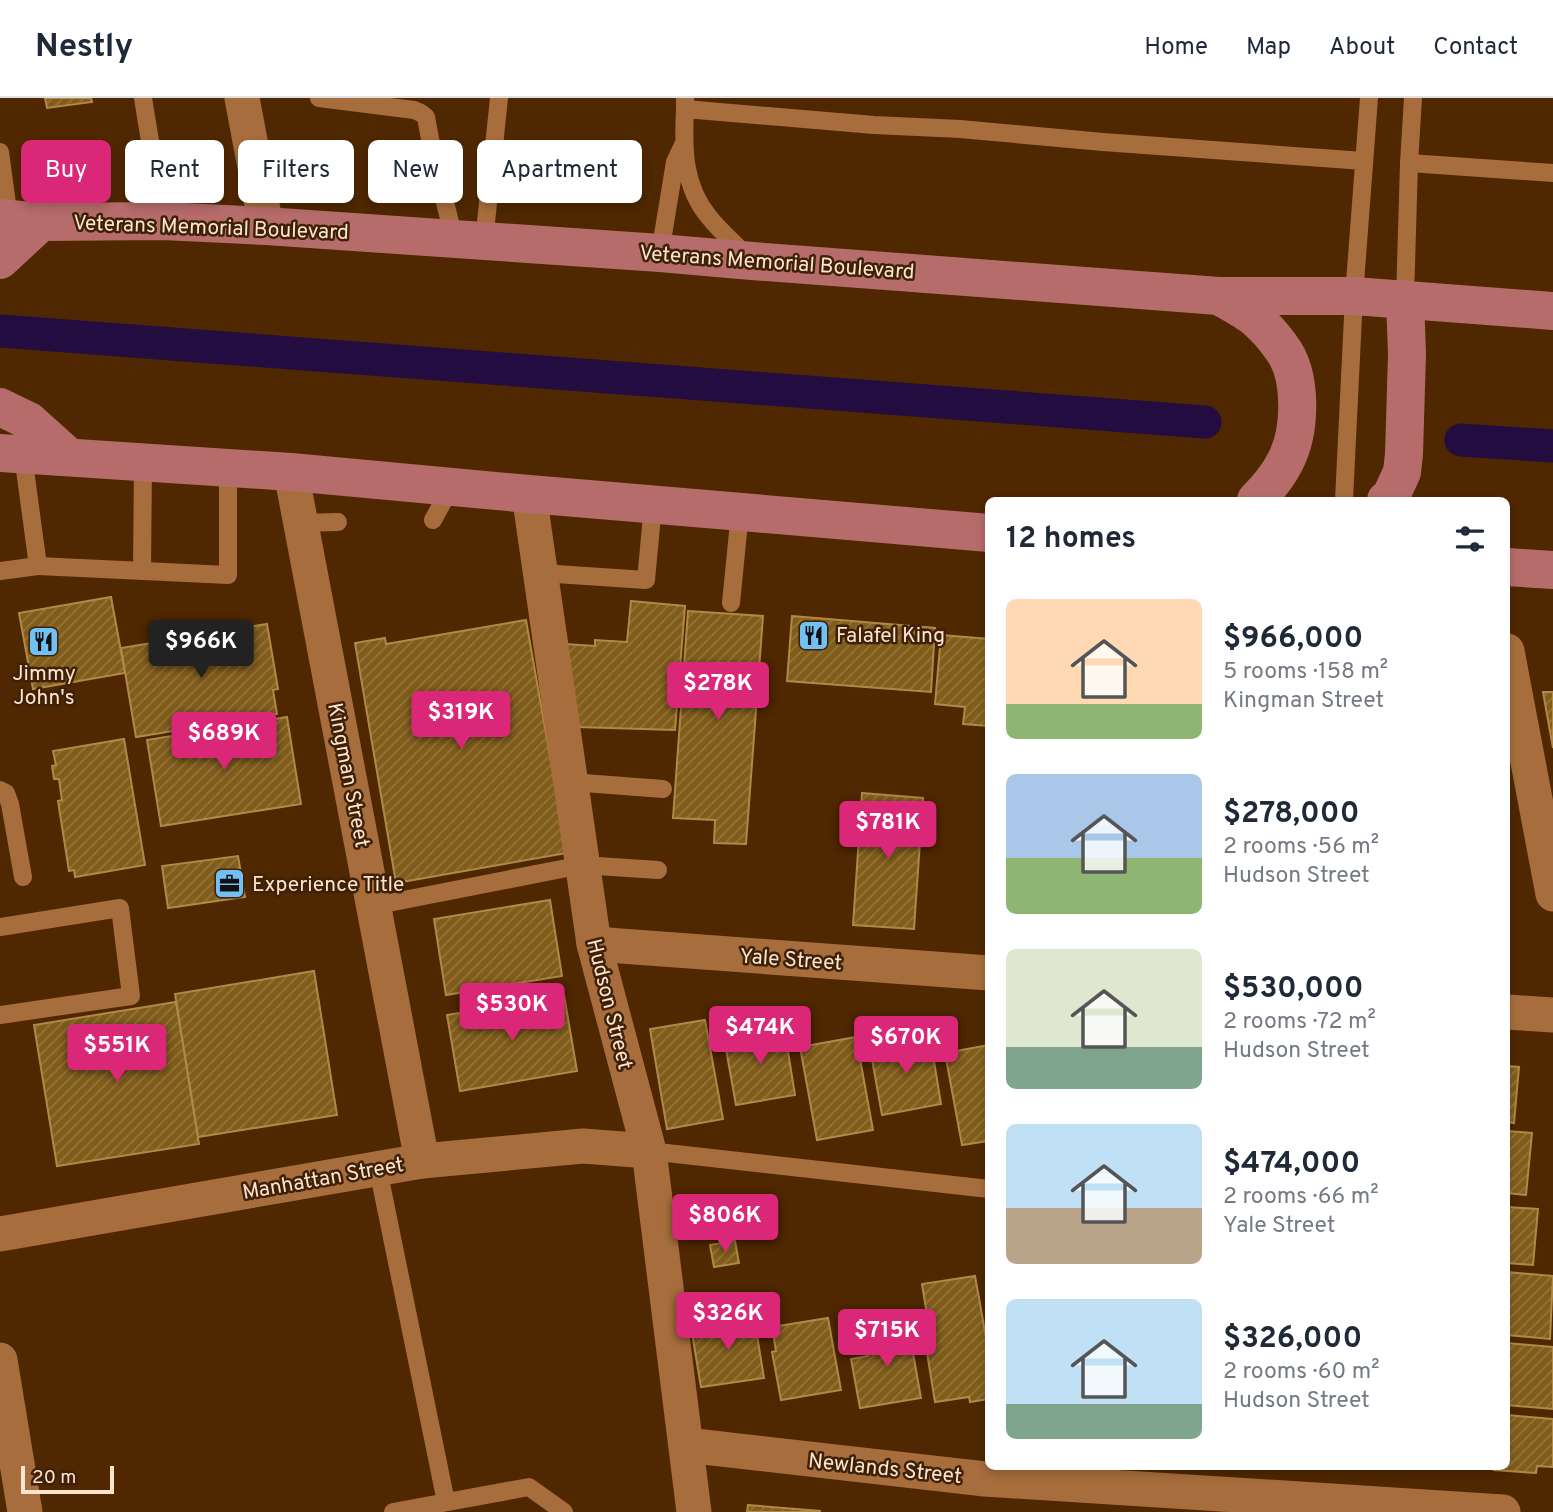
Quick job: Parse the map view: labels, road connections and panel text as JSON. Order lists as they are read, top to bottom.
{
  "streets": {
    "main road": ["Veterans Memorial Boulevard"],
    "street": [
      "Kingman Street",
      "Yale Street",
      "Hudson Street",
      "Manhattan Street",
      "Newlands Street"
    ]
  },
  "crossings": [
    ["Kingman Street", "Manhattan Street"],
    ["Yale Street", "Hudson Street"],
    ["Hudson Street", "Manhattan Street"],
    ["Hudson Street", "Newlands Street"]
  ],
  "places": {
    "restaurant": ["Falafel King", "Jimmy John's"],
    "office": ["Experience Title"]
  },
  "scale_bar": "20 m",
  "page": {
    "header": "Nestly",
    "nav": [
      "Home",
      "Map",
      "About",
      "Contact"
    ],
    "chip": [
      "Buy",
      "Rent",
      "Filters",
      "New",
      "Apartment"
    ],
    "heading": "12 homes",
    "list": [
      {
        "name": "$966,000",
        "note": "5 rooms · 158 m² · Kingman Street"
      },
      {
        "name": "$278,000",
        "note": "2 rooms · 56 m² · Hudson Street"
      },
      {
        "name": "$530,000",
        "note": "2 rooms · 72 m² · Hudson Street"
      },
      {
        "name": "$474,000",
        "note": "2 rooms · 66 m² · Yale Street"
      },
      {
        "name": "$326,000",
        "note": "2 rooms · 60 m² · Hudson Street"
      }
    ],
    "price": [
      "$966K",
      "$278K",
      "$319K",
      "$689K",
      "$781K",
      "$530K",
      "$474K",
      "$670K",
      "$551K",
      "$806K",
      "$326K",
      "$715K"
    ],
    "scale": "20 m"
  }
}
